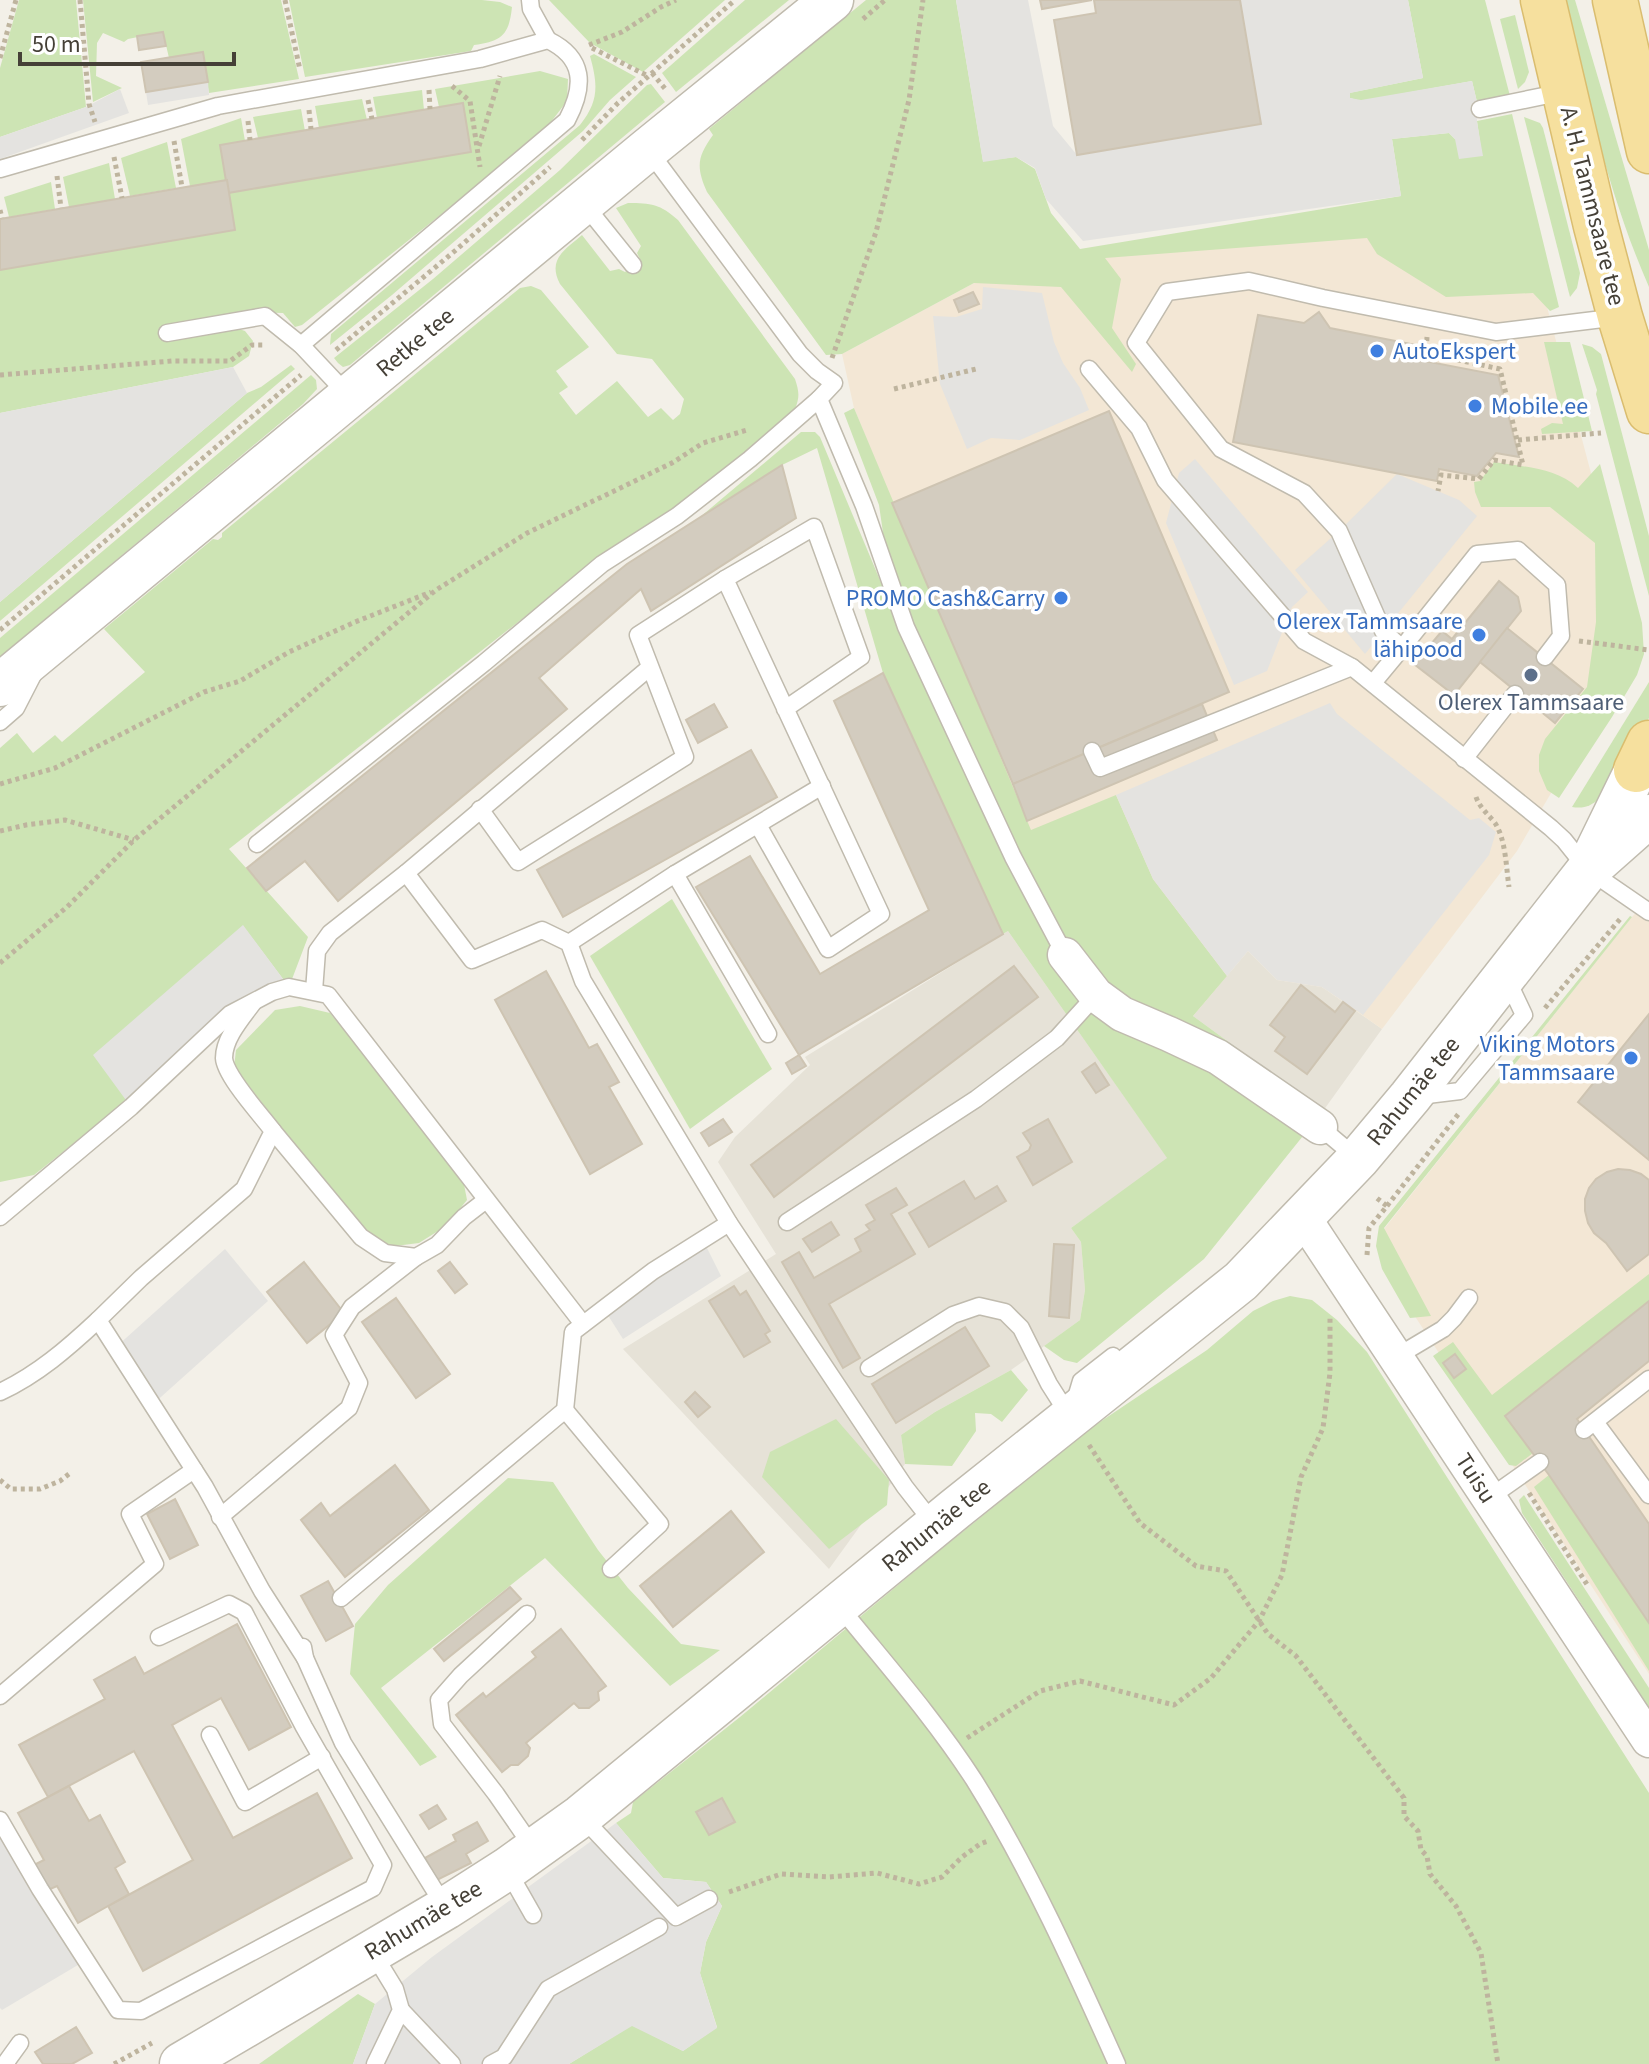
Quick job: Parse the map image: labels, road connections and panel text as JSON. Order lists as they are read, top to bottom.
{
  "streets": {
    "main road": ["A. H. Tammsaare tee"],
    "street": ["Retke tee", "Rahumäe tee", "Tuisu"]
  },
  "crossings": [
    ["Rahumäe tee", "Tuisu"]
  ],
  "places": [
    "AutoEkspert",
    "Mobile.ee",
    "PROMO Cash&Carry",
    "Olerex Tammsaare lähipood",
    "Olerex Tammsaare",
    "Viking Motors Tammsaare"
  ],
  "scale_bar": "50 m"
}
